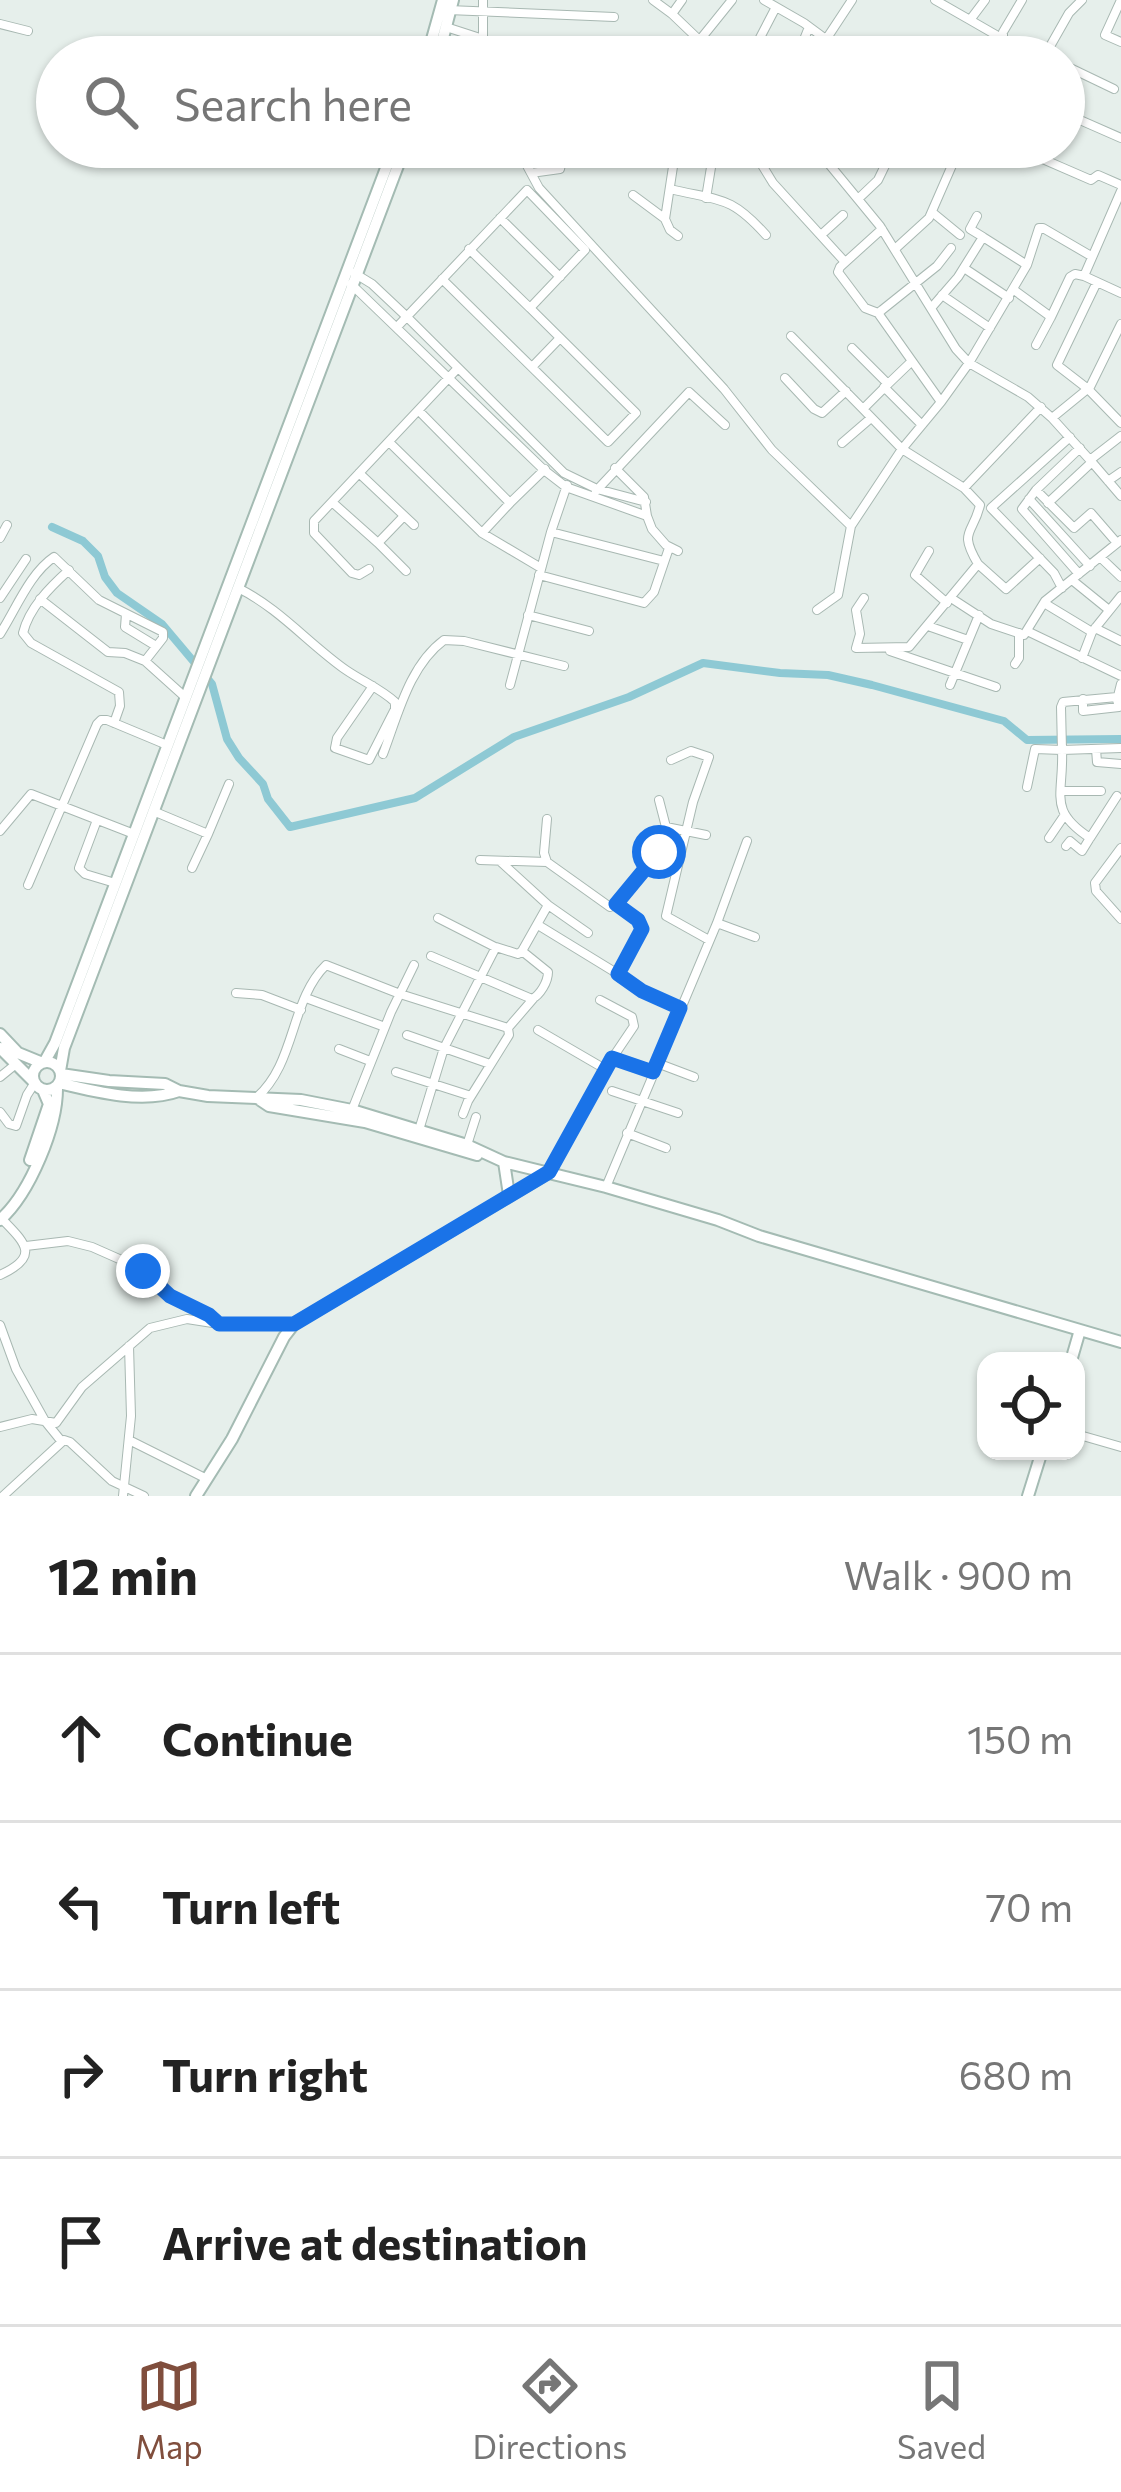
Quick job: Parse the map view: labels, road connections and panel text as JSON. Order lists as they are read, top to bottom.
{
  "page": {
    "search": "Search here",
    "heading": ["12 min", "Walk · 900 m"],
    "list": [
      ["Continue", "150 m"],
      ["Turn left", "70 m"],
      ["Turn right", "680 m"],
      "Arrive at destination"
    ],
    "nav": ["Map", "Directions", "Saved"]
  }
}
